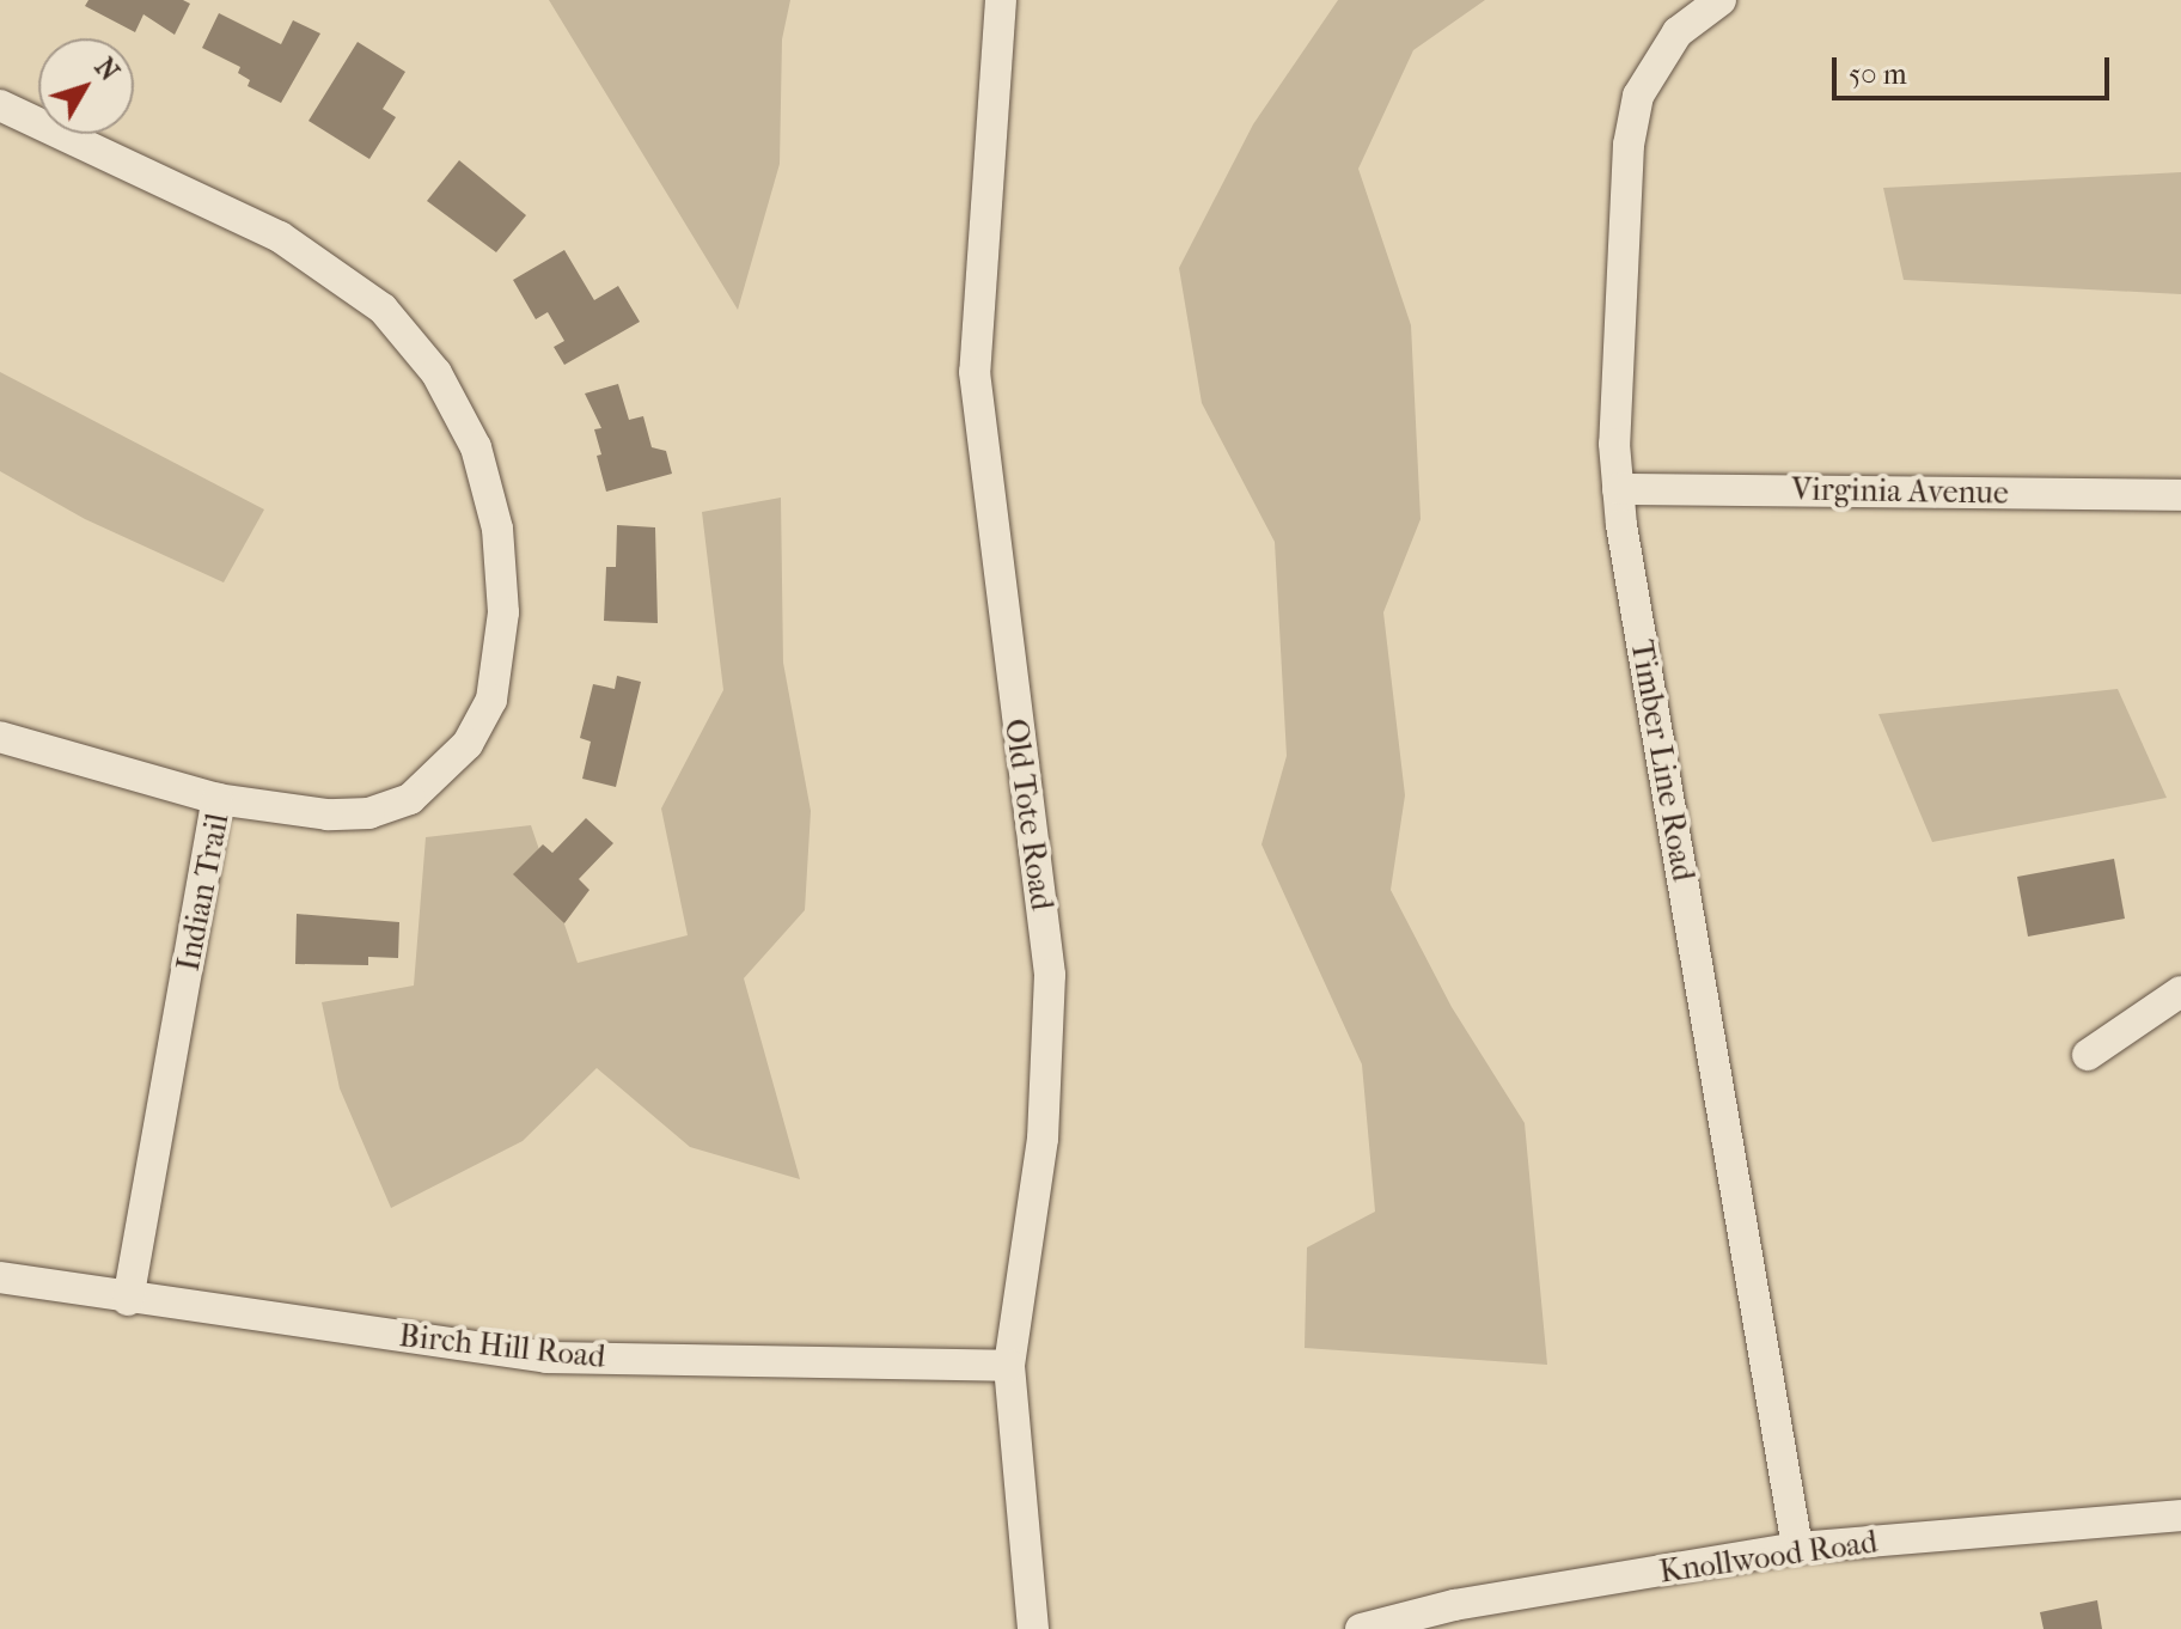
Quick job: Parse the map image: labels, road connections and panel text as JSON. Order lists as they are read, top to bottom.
{
  "streets": {
    "street": [
      "Virginia Avenue",
      "Timber Line Road",
      "Old Tote Road",
      "Indian Trail",
      "Birch Hill Road",
      "Knollwood Road"
    ]
  },
  "crossings": [
    ["Virginia Avenue", "Timber Line Road"],
    ["Timber Line Road", "Knollwood Road"],
    ["Old Tote Road", "Birch Hill Road"],
    ["Indian Trail", "Birch Hill Road"]
  ],
  "scale_bar": "50 m",
  "north": "top right"
}
